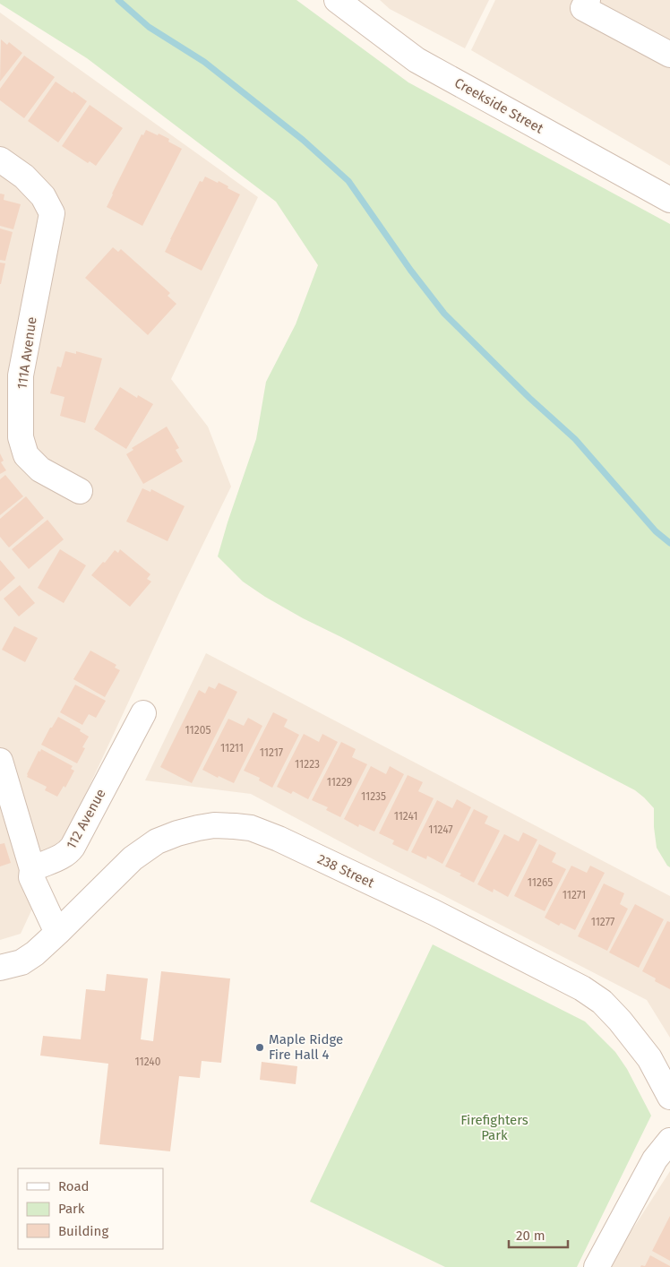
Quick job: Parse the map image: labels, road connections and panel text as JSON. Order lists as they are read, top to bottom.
{
  "streets": {
    "street": [
      "Creekside Street",
      "111A Avenue",
      "112 Avenue",
      "238 Street"
    ]
  },
  "parks": ["Firefighters Park"],
  "places": ["Maple Ridge Fire Hall 4"],
  "house_numbers": [
    "11205",
    "11211",
    "11217",
    "11223",
    "11229",
    "11235",
    "11241",
    "11247",
    "11265",
    "11271",
    "11277",
    "11240"
  ],
  "legend": ["Road", "Park", "Building"],
  "scale_bar": "20 m"
}
